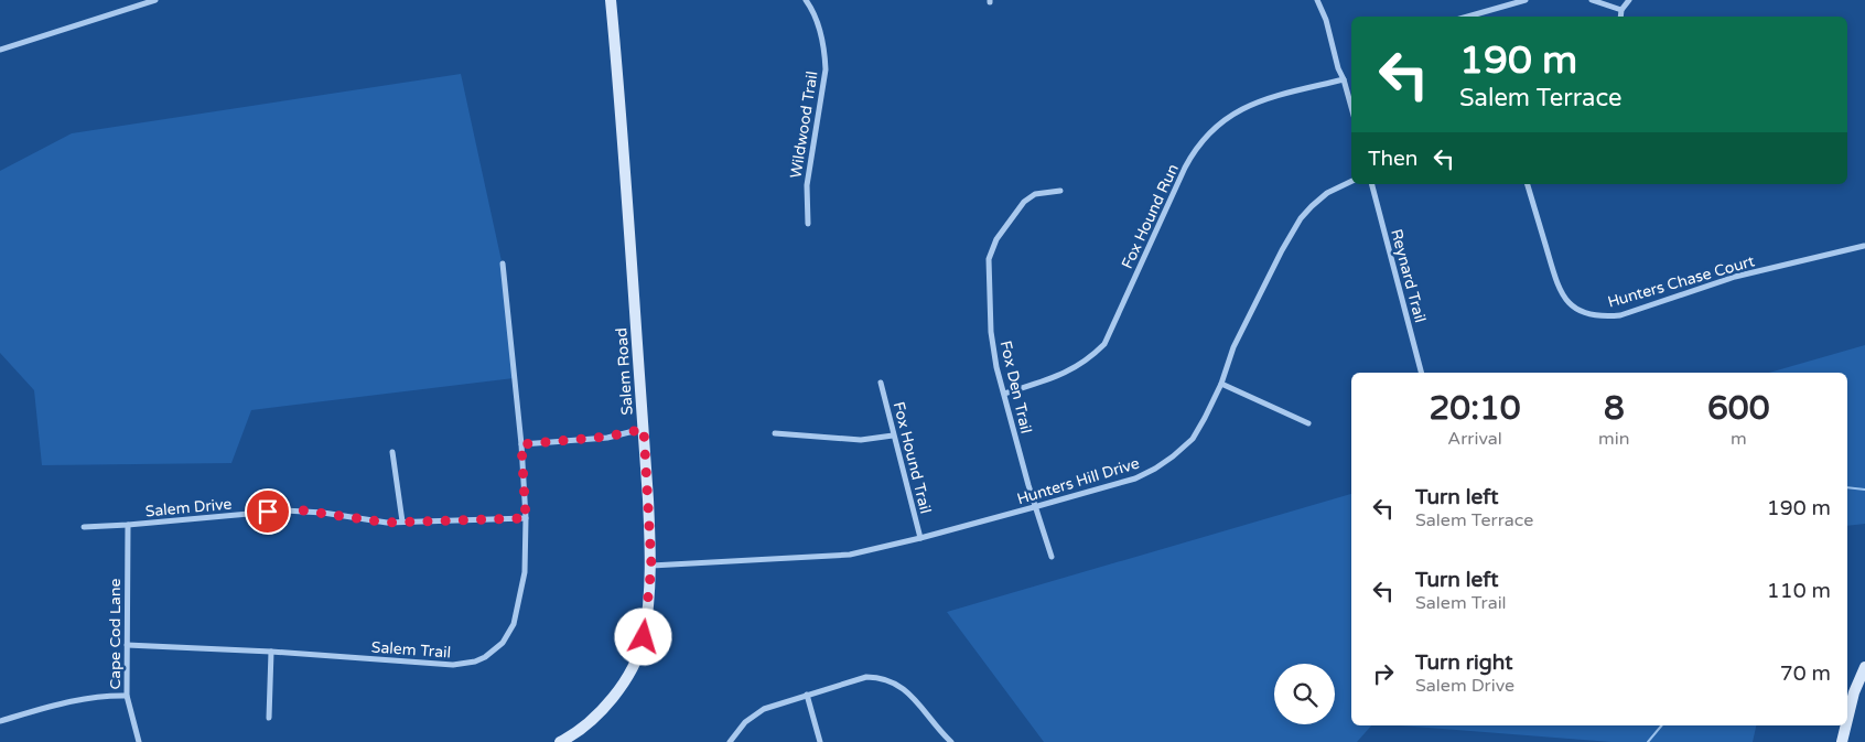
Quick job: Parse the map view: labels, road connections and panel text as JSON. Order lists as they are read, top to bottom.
{
  "streets": {
    "street": [
      "Wildwood Trail",
      "Fox Hound Run",
      "Reynard Trail",
      "Hunters Chase Court",
      "Salem Road",
      "Fox Den Trail",
      "Fox Hound Trail",
      "Hunters Hill Drive",
      "Salem Drive",
      "Cape Cod Lane",
      "Salem Trail"
    ]
  },
  "crossings": [
    ["Fox Hound Run", "Fox Den Trail"],
    ["Salem Road", "Hunters Hill Drive"],
    ["Fox Den Trail", "Hunters Hill Drive"],
    ["Fox Hound Trail", "Hunters Hill Drive"],
    ["Salem Drive", "Cape Cod Lane"],
    ["Salem Drive", "Salem Trail"],
    ["Cape Cod Lane", "Salem Trail"]
  ],
  "page": {
    "turn": ["190 m", "Salem Terrace"],
    "then": "Then",
    "eta": [
      "20:10",
      "Arrival",
      "8",
      "min",
      "600",
      "m"
    ],
    "list": [
      {
        "name": "Turn left",
        "note": "Salem Terrace",
        "value": "190 m"
      },
      {
        "name": "Turn left",
        "note": "Salem Trail",
        "value": "110 m"
      },
      {
        "name": "Turn right",
        "note": "Salem Drive",
        "value": "70 m"
      }
    ]
  }
}
